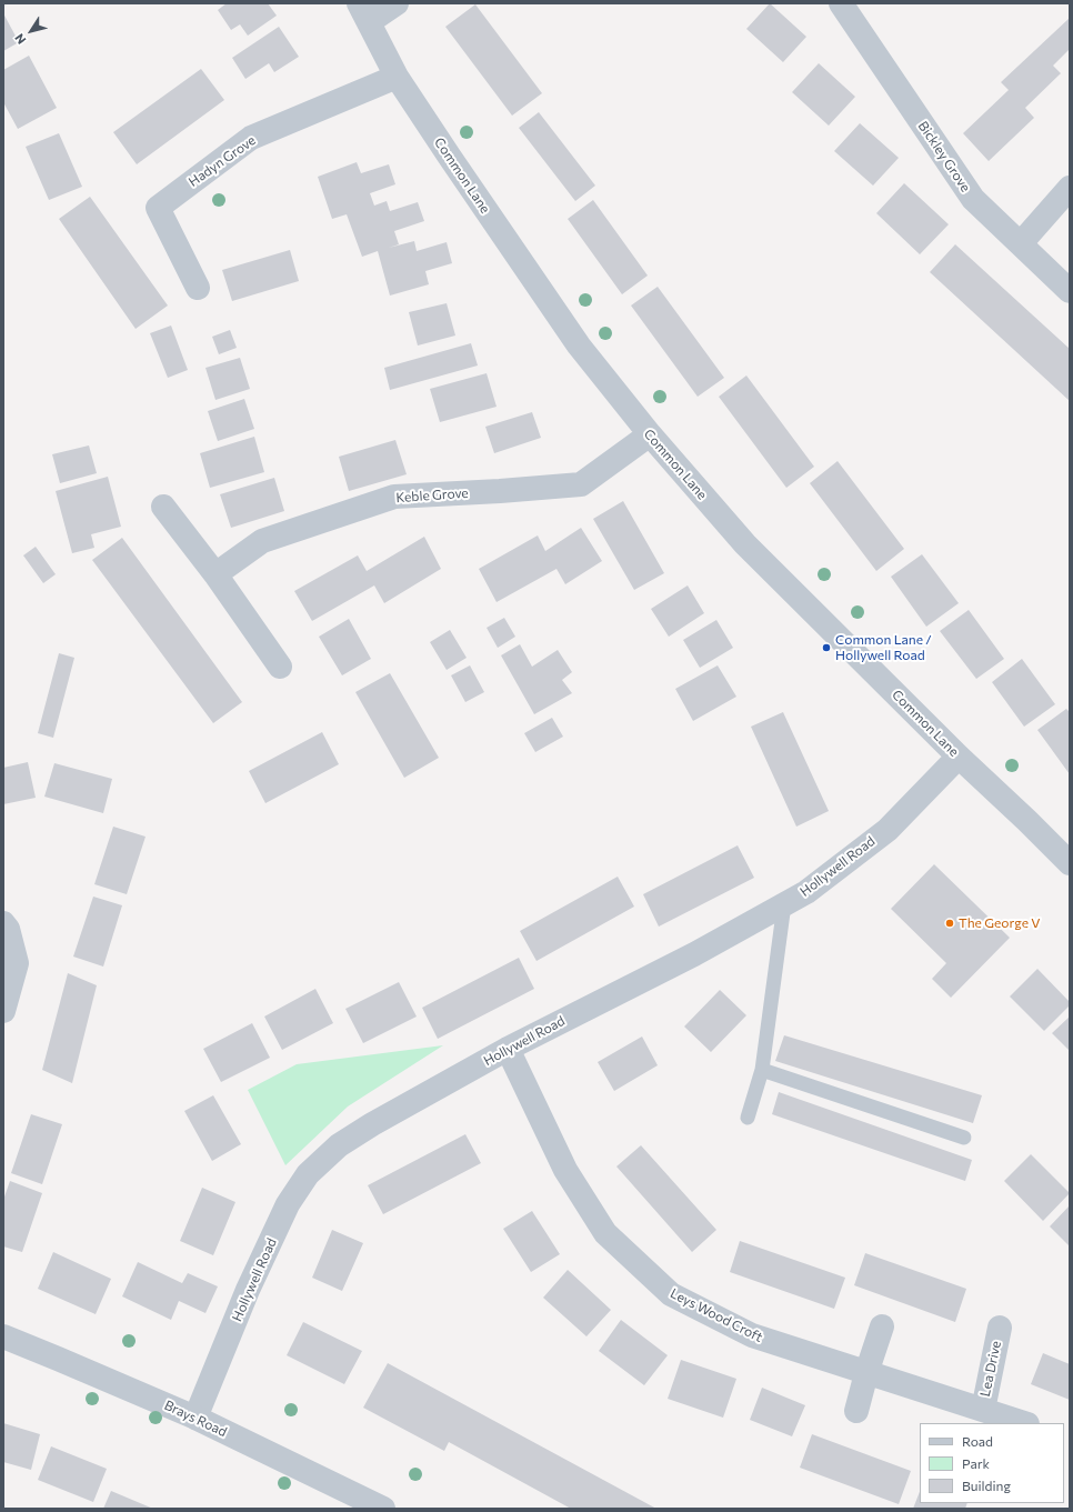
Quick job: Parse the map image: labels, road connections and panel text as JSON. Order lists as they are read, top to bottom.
{
  "streets": {
    "street": [
      "Bickley Grove",
      "Hadyn Grove",
      "Common Lane",
      "Keble Grove",
      "Hollywell Road",
      "Leys Wood Croft",
      "Lea Drive",
      "Brays Road"
    ]
  },
  "crossings": [
    ["Hadyn Grove", "Common Lane"],
    ["Common Lane", "Keble Grove"],
    ["Common Lane", "Hollywell Road"],
    ["Hollywell Road", "Leys Wood Croft"],
    ["Hollywell Road", "Brays Road"],
    ["Leys Wood Croft", "Lea Drive"]
  ],
  "places": ["Common Lane / Hollywell Road", "The George V"],
  "legend": ["Road", "Park", "Building"],
  "north": "bottom left"
}
